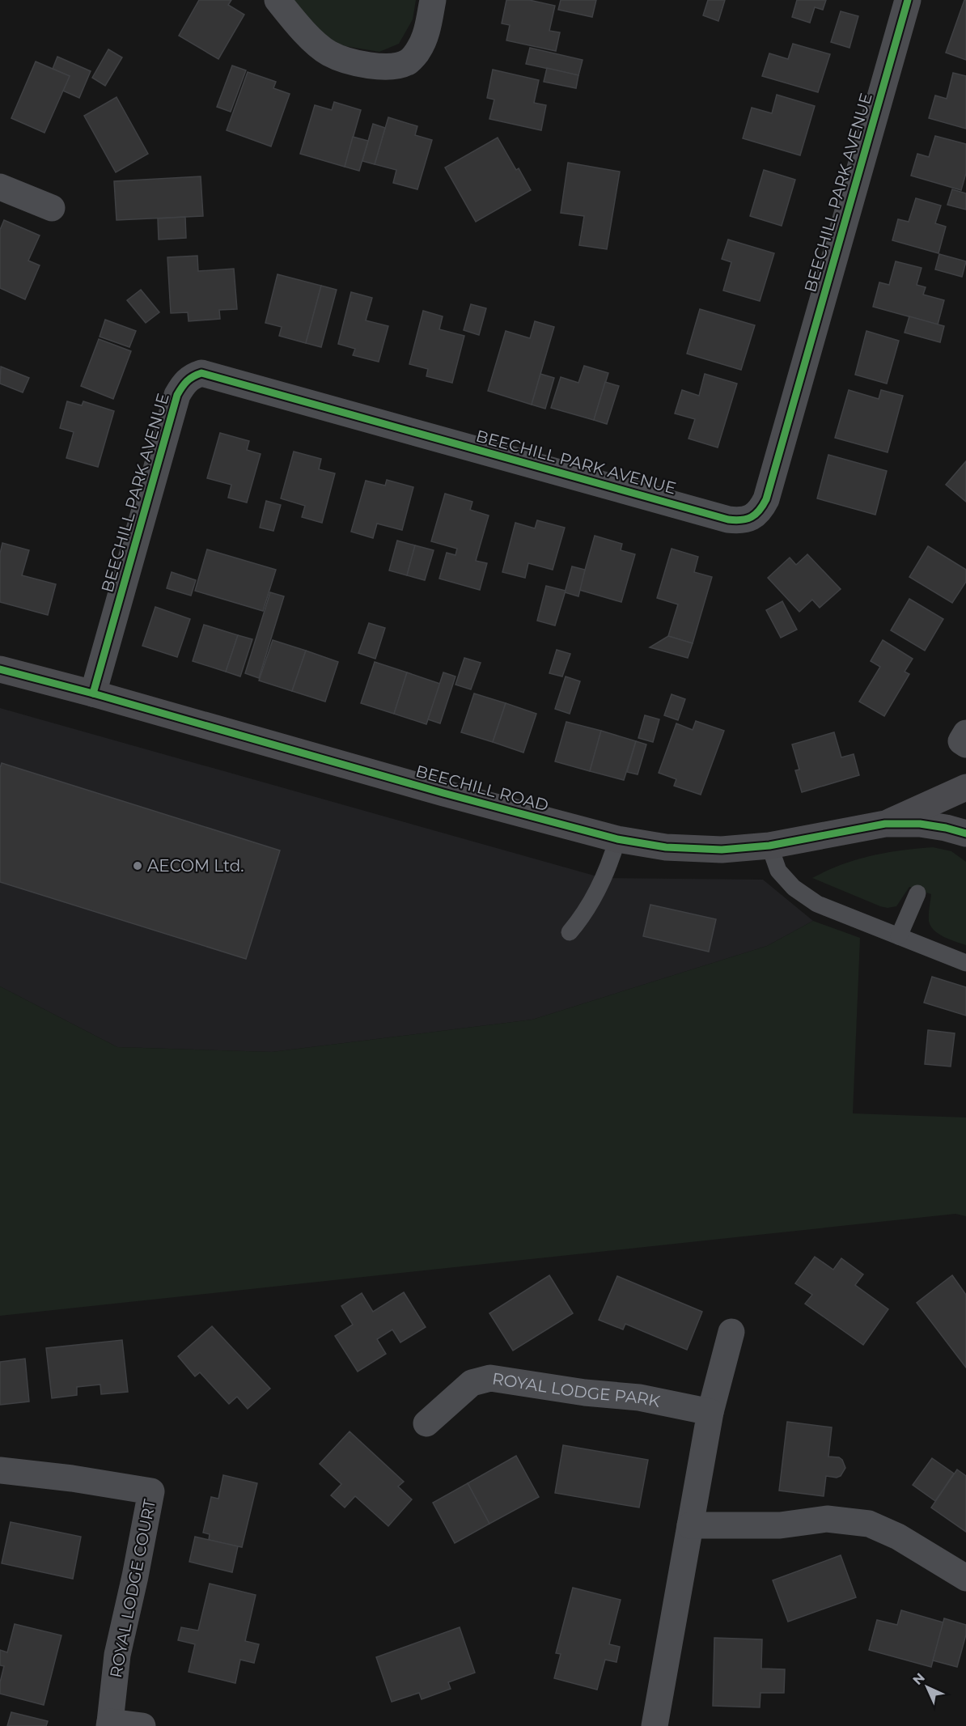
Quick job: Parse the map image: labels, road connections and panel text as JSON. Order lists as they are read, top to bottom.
{
  "streets": {
    "street": [
      "BEECHILL PARK AVENUE",
      "BEECHILL ROAD",
      "ROYAL LODGE PARK",
      "ROYAL LODGE COURT"
    ]
  },
  "crossings": [
    ["BEECHILL PARK AVENUE", "BEECHILL ROAD"]
  ],
  "places": ["AECOM Ltd."],
  "north": "top left"
}
